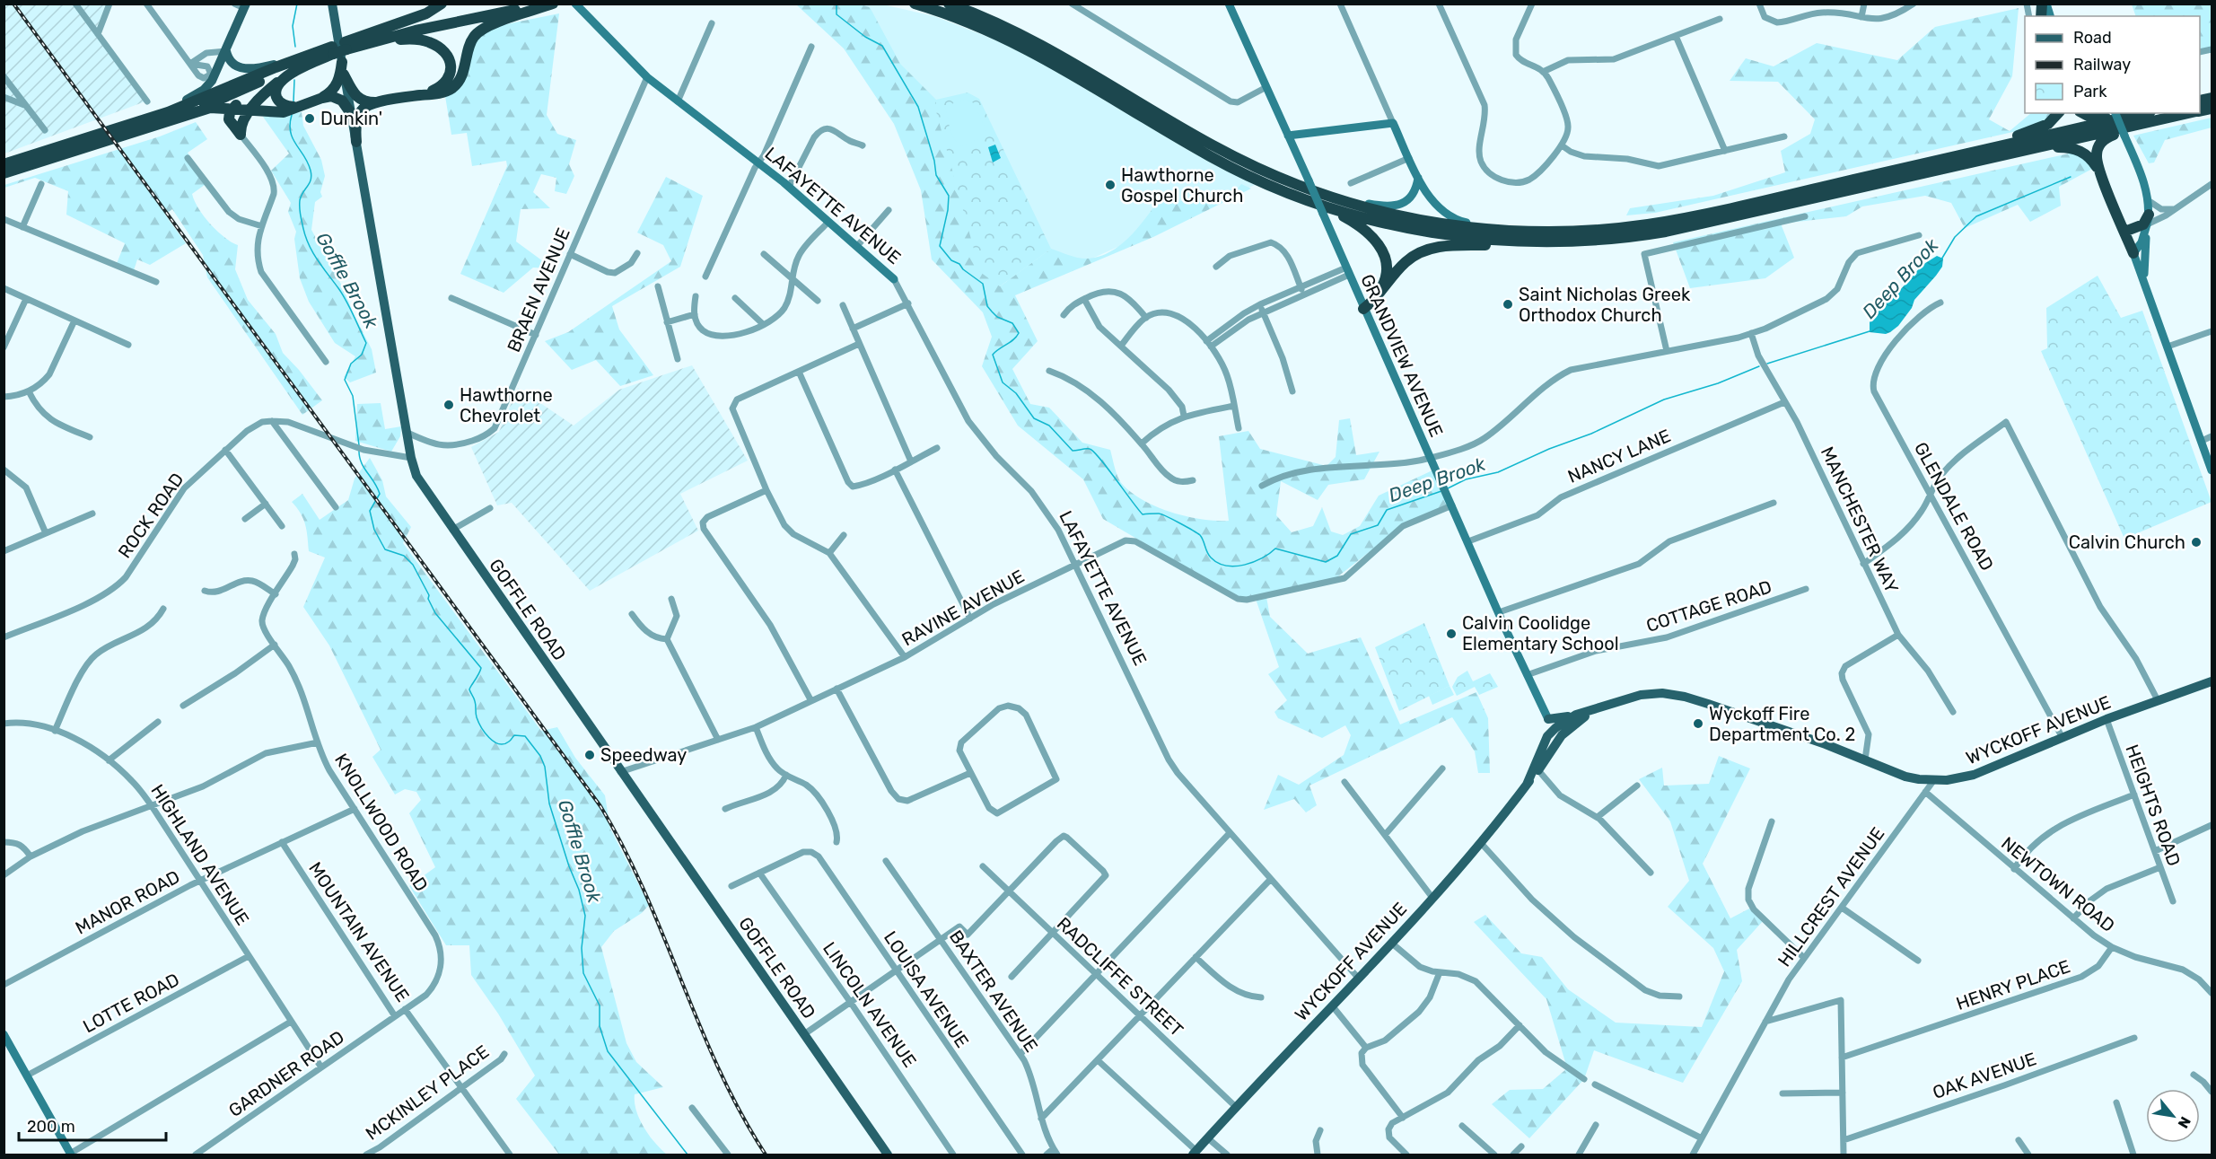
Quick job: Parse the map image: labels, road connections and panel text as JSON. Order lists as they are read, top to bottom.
{
  "streets": {
    "main road": ["GOFFLE ROAD", "WYCKOFF AVENUE"],
    "street": [
      "LAFAYETTE AVENUE",
      "BRAEN AVENUE",
      "GRANDVIEW AVENUE",
      "NANCY LANE",
      "GLENDALE ROAD",
      "ROCK ROAD",
      "MANCHESTER WAY",
      "COTTAGE ROAD",
      "RAVINE AVENUE",
      "HEIGHTS ROAD",
      "KNOLLWOOD ROAD",
      "HIGHLAND AVENUE",
      "NEWTOWN ROAD",
      "HILLCREST AVENUE",
      "MANOR ROAD",
      "MOUNTAIN AVENUE",
      "RADCLIFFE STREET",
      "HENRY PLACE",
      "LOUISA AVENUE",
      "BAXTER AVENUE",
      "LOTTE ROAD",
      "LINCOLN AVENUE",
      "GARDNER ROAD",
      "OAK AVENUE",
      "MCKINLEY PLACE"
    ]
  },
  "crossings": [
    ["LAFAYETTE AVENUE", "BRAEN AVENUE"],
    ["LAFAYETTE AVENUE", "RAVINE AVENUE"],
    ["LAFAYETTE AVENUE", "WYCKOFF AVENUE"],
    ["BRAEN AVENUE", "GOFFLE ROAD"],
    ["GRANDVIEW AVENUE", "NANCY LANE"],
    ["GRANDVIEW AVENUE", "COTTAGE ROAD"],
    ["GRANDVIEW AVENUE", "RAVINE AVENUE"],
    ["NANCY LANE", "MANCHESTER WAY"],
    ["GLENDALE ROAD", "WYCKOFF AVENUE"],
    ["RAVINE AVENUE", "GOFFLE ROAD"],
    ["WYCKOFF AVENUE", "HEIGHTS ROAD"],
    ["WYCKOFF AVENUE", "HILLCREST AVENUE"],
    ["WYCKOFF AVENUE", "RADCLIFFE STREET"],
    ["KNOLLWOOD ROAD", "MANOR ROAD"],
    ["KNOLLWOOD ROAD", "MOUNTAIN AVENUE"],
    ["HIGHLAND AVENUE", "MANOR ROAD"],
    ["HIGHLAND AVENUE", "LOTTE ROAD"],
    ["HIGHLAND AVENUE", "GARDNER ROAD"],
    ["NEWTOWN ROAD", "HILLCREST AVENUE"],
    ["NEWTOWN ROAD", "HENRY PLACE"],
    ["MANOR ROAD", "MOUNTAIN AVENUE"],
    ["MOUNTAIN AVENUE", "GARDNER ROAD"],
    ["MOUNTAIN AVENUE", "MCKINLEY PLACE"],
    ["LOUISA AVENUE", "LINCOLN AVENUE"]
  ],
  "water": ["Deep Brook", "Goffle Brook"],
  "places": [
    "Dunkin'",
    "Hawthorne Gospel Church",
    "Saint Nicholas Greek Orthodox Church",
    "Hawthorne Chevrolet",
    "Calvin Church",
    "Calvin Coolidge Elementary School",
    "Wyckoff Fire Department Co. 2",
    "Speedway"
  ],
  "legend": ["Road", "Railway", "Park"],
  "scale_bar": "200 m",
  "north": "bottom right"
}
